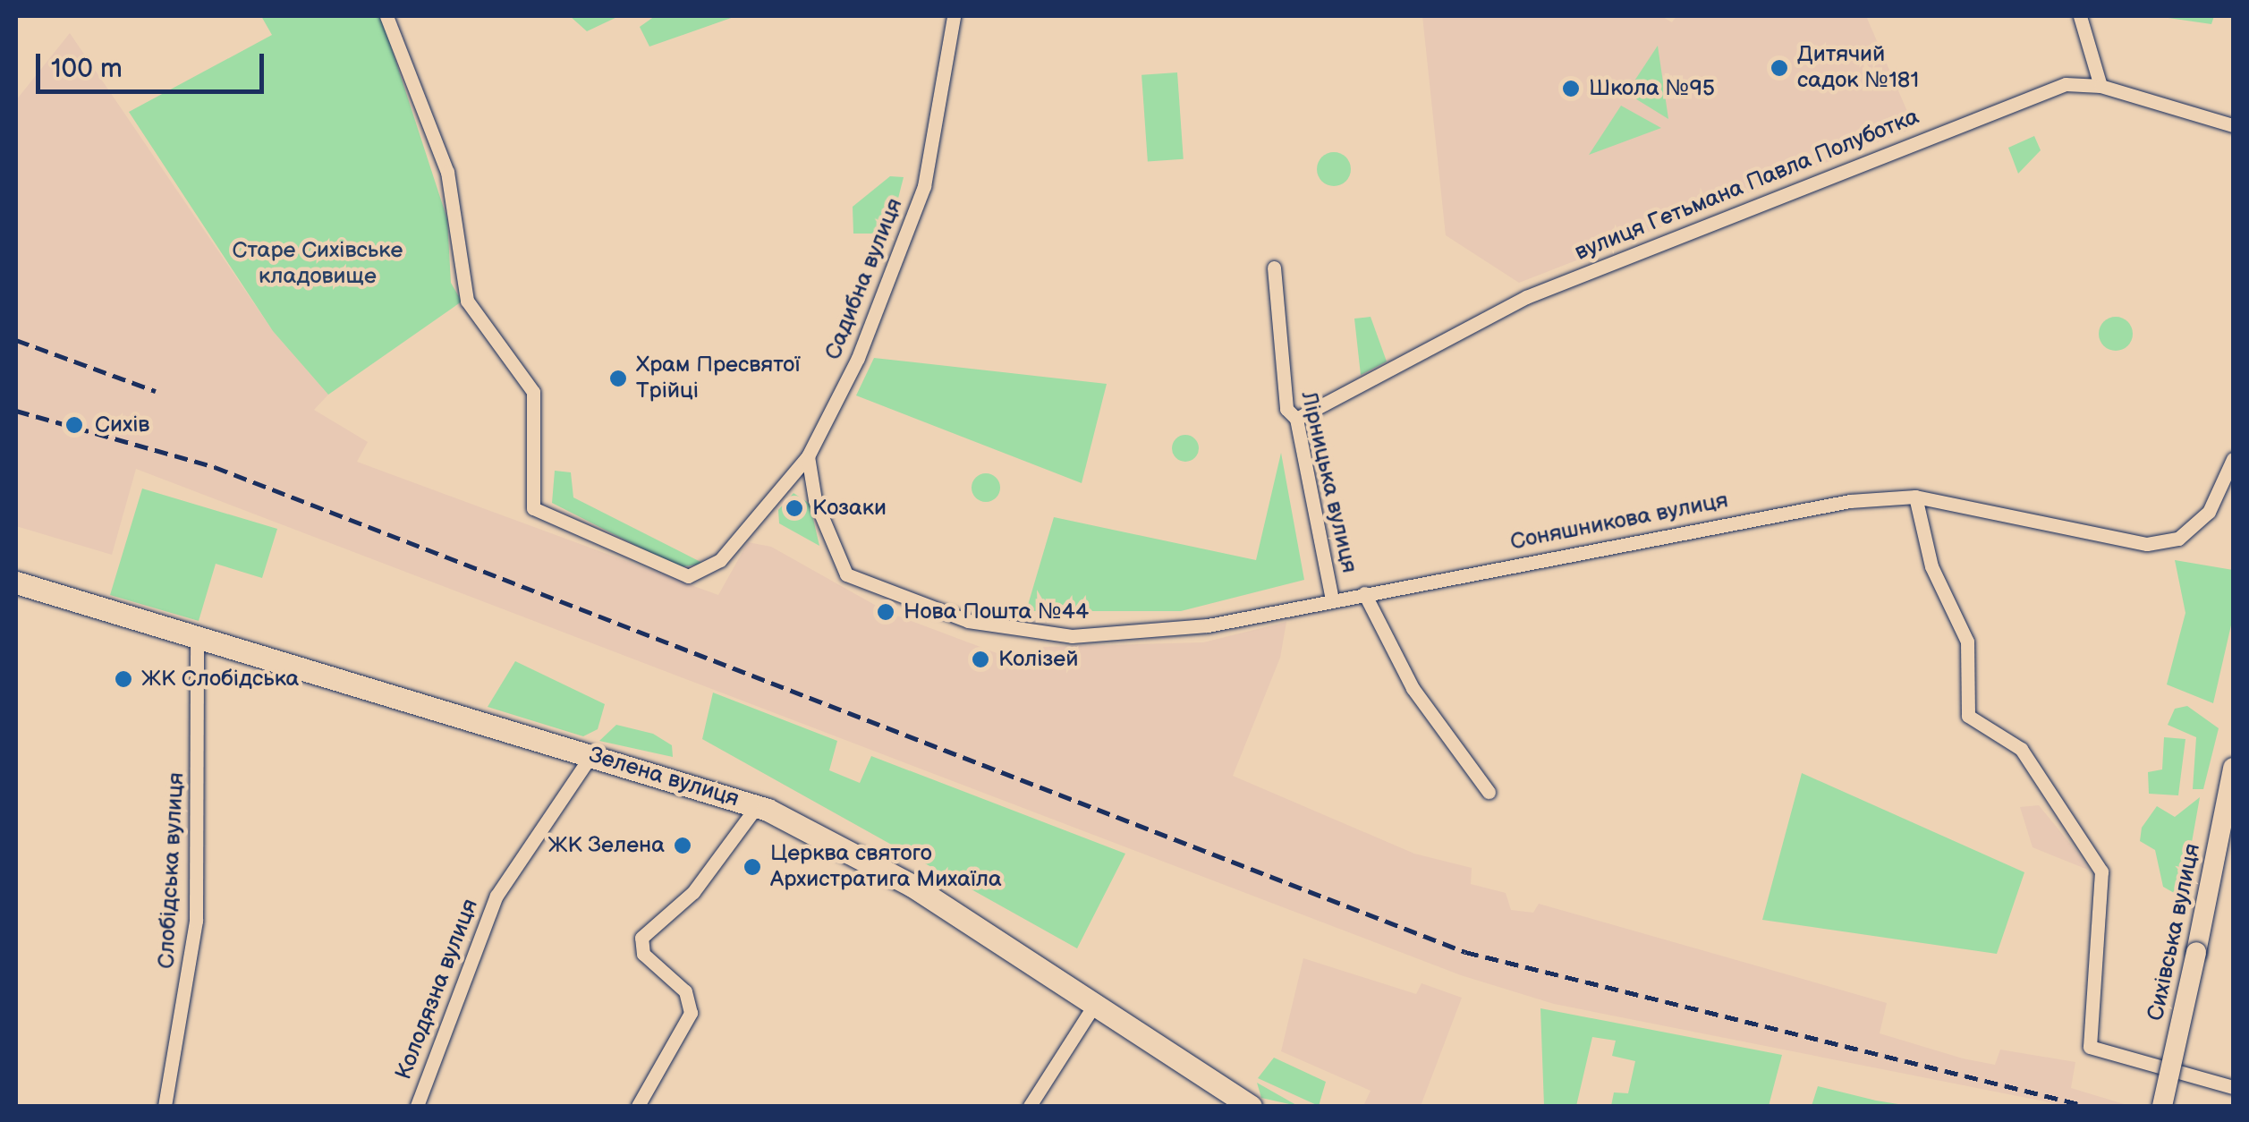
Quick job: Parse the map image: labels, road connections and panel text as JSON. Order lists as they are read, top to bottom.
{
  "streets": {
    "main road": ["Зелена вулиця", "Сихівська вулиця"],
    "street": [
      "вулиця Гетьмана Павла Полуботка",
      "Садибна вулиця",
      "Лірницька вулиця",
      "Соняшникова вулиця",
      "Слобідська вулиця",
      "Колодязна вулиця"
    ]
  },
  "crossings": [
    ["вулиця Гетьмана Павла Полуботка", "Лірницька вулиця"],
    ["Лірницька вулиця", "Соняшникова вулиця"],
    ["Зелена вулиця", "Слобідська вулиця"],
    ["Зелена вулиця", "Колодязна вулиця"]
  ],
  "parks": ["Старе Сихівське кладовище"],
  "places": [
    "Дитячий садок №181",
    "Школа №95",
    "Храм Пресвятої Трійці",
    "Сихів",
    "Козаки",
    "Нова Пошта №44",
    "Колізей",
    "ЖК Слобідська",
    "ЖК Зелена",
    "Церква святого Архистратига Михаїла"
  ],
  "scale_bar": "100 m"
}
